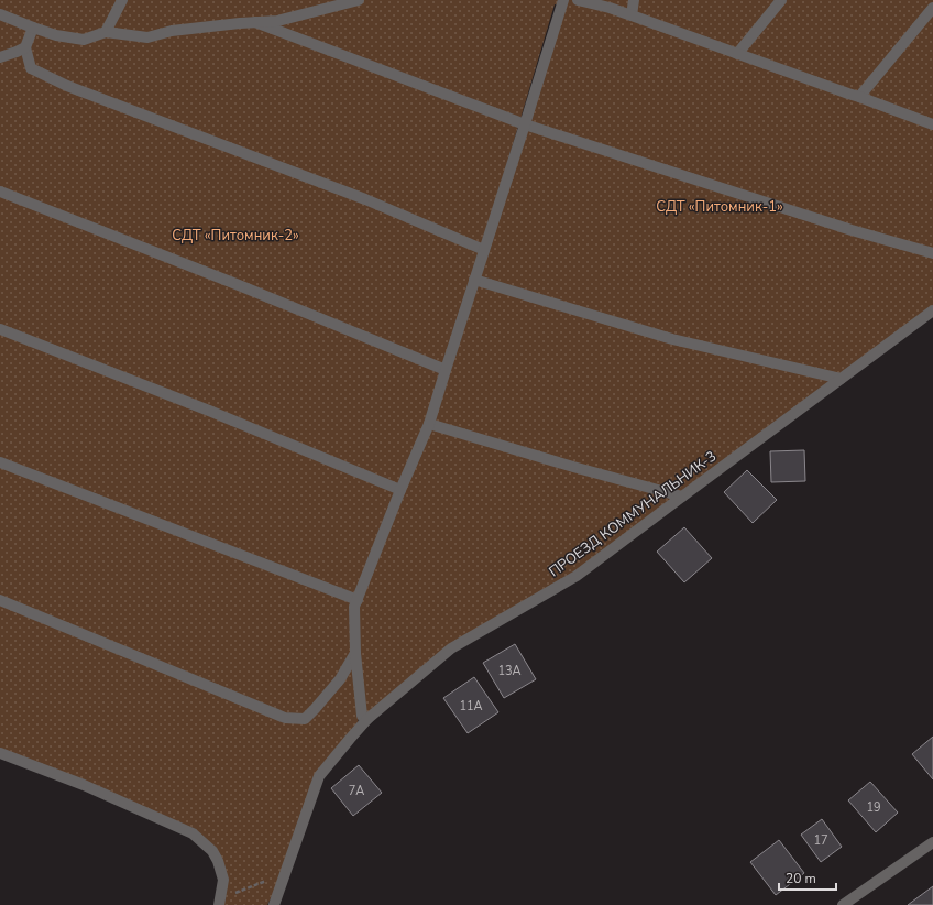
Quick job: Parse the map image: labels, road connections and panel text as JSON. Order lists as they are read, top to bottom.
{
  "streets": {
    "street": ["ПРОЕЗД КОММУНАЛЬНИК-3"]
  },
  "parks": ["СДТ «Питомник-1»", "СДТ «Питомник-2»"],
  "house_numbers": [
    "13А",
    "11А",
    "7А",
    "19",
    "17"
  ],
  "scale_bar": "20 m"
}
